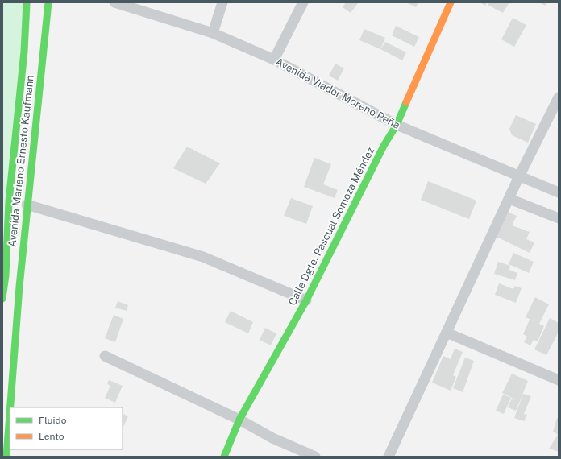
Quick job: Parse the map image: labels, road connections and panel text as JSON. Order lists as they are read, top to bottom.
{
  "streets": {
    "main road": ["Avenida Mariano Ernesto Kaufmann", "Calle Dgte. Pascual Somoza Méndez"],
    "street": ["Avenida Viador Moreno Peña"]
  },
  "crossings": [
    ["Avenida Viador Moreno Peña", "Calle Dgte. Pascual Somoza Méndez"]
  ],
  "legend": ["Fluido", "Lento"]
}
